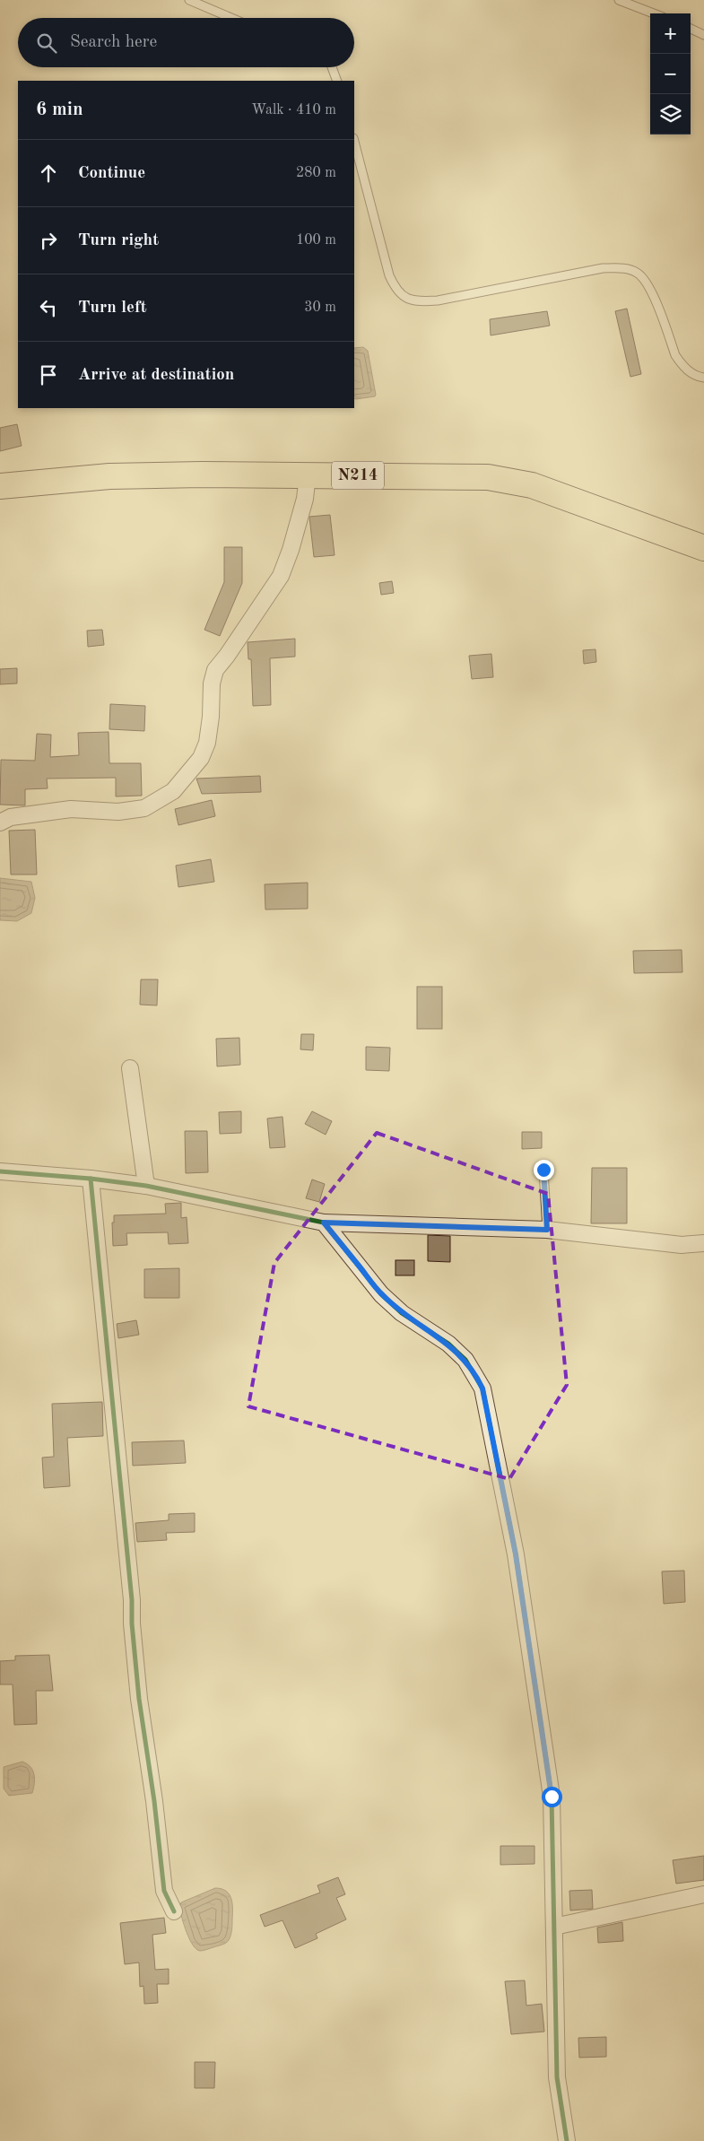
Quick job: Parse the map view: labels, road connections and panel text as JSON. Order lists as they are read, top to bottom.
{
  "streets": {
    "highway": ["N214"]
  },
  "page": {
    "map_buttons": ["+", "−"],
    "search": "Search here",
    "heading": ["6 min", "Walk · 410 m"],
    "list": [
      ["Continue", "280 m"],
      ["Turn right", "100 m"],
      ["Turn left", "30 m"],
      "Arrive at destination"
    ]
  }
}
